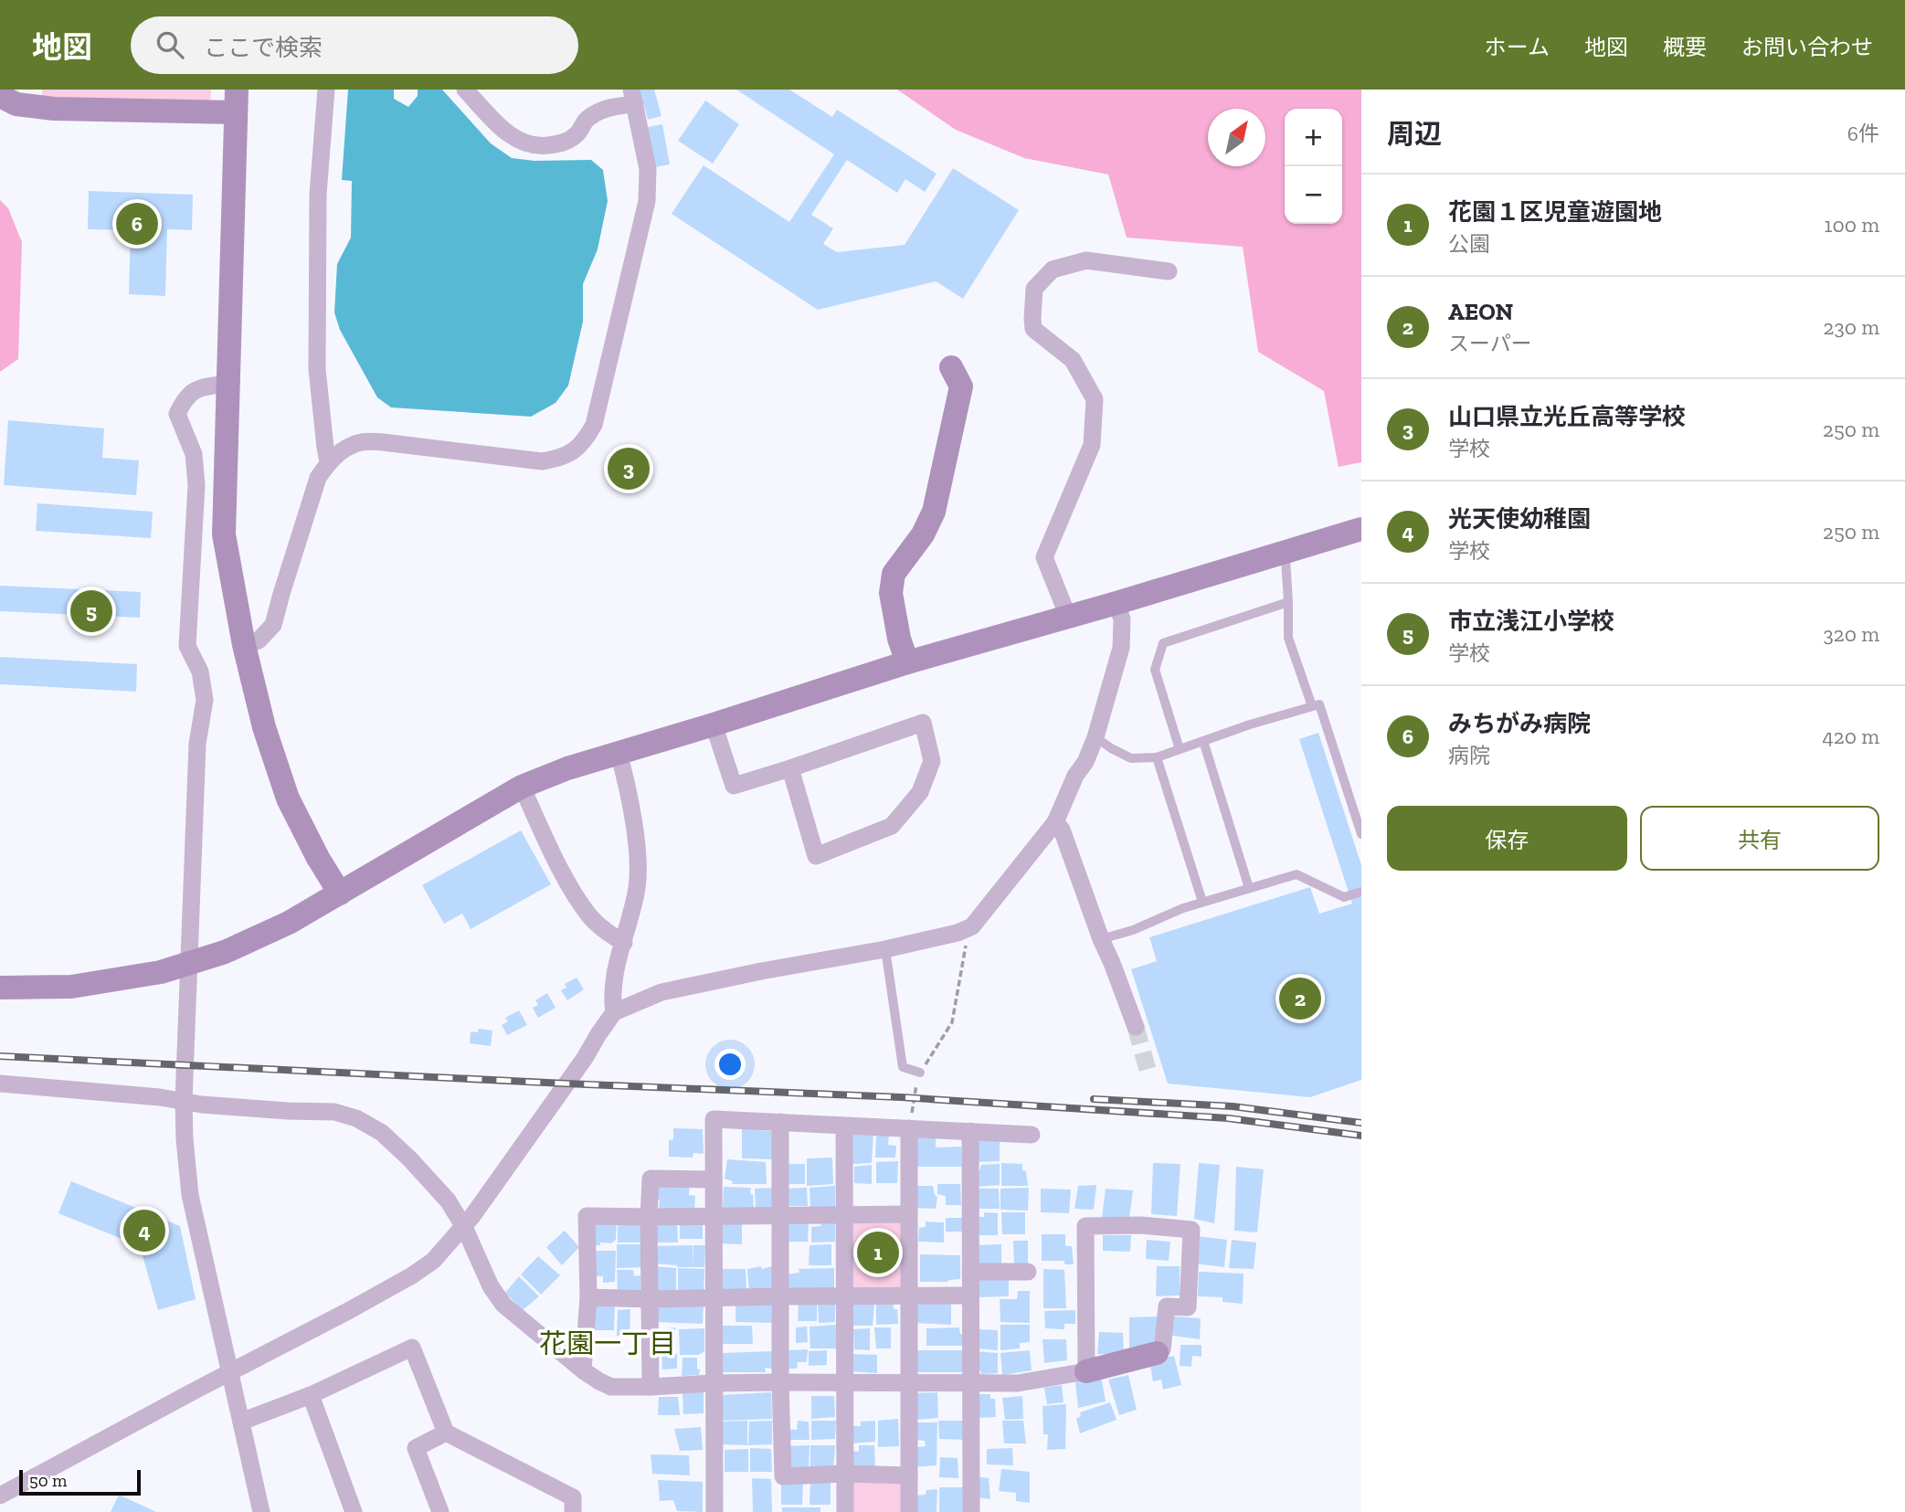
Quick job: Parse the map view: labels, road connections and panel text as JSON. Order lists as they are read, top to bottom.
{
  "districts": ["花園一丁目"],
  "scale_bar": "50 m",
  "north": "top right",
  "page": {
    "header": "地図",
    "search": "ここで検索",
    "nav": [
      "ホーム",
      "地図",
      "概要",
      "お問い合わせ"
    ],
    "heading": ["周辺", "6件"],
    "map_buttons": ["+", "−"],
    "list": [
      {
        "mark": "1",
        "name": "花園１区児童遊園地",
        "note": "公園",
        "value": "100 m"
      },
      {
        "mark": "2",
        "name": "AEON",
        "note": "スーパー",
        "value": "230 m"
      },
      {
        "mark": "3",
        "name": "山口県立光丘高等学校",
        "note": "学校",
        "value": "250 m"
      },
      {
        "mark": "4",
        "name": "光天使幼稚園",
        "note": "学校",
        "value": "250 m"
      },
      {
        "mark": "5",
        "name": "市立浅江小学校",
        "note": "学校",
        "value": "320 m"
      },
      {
        "mark": "6",
        "name": "みちがみ病院",
        "note": "病院",
        "value": "420 m"
      }
    ],
    "pins": [
      "6",
      "3",
      "5",
      "2",
      "4",
      "1"
    ],
    "buttons": ["保存", "共有"],
    "scale": "50 m"
  }
}
